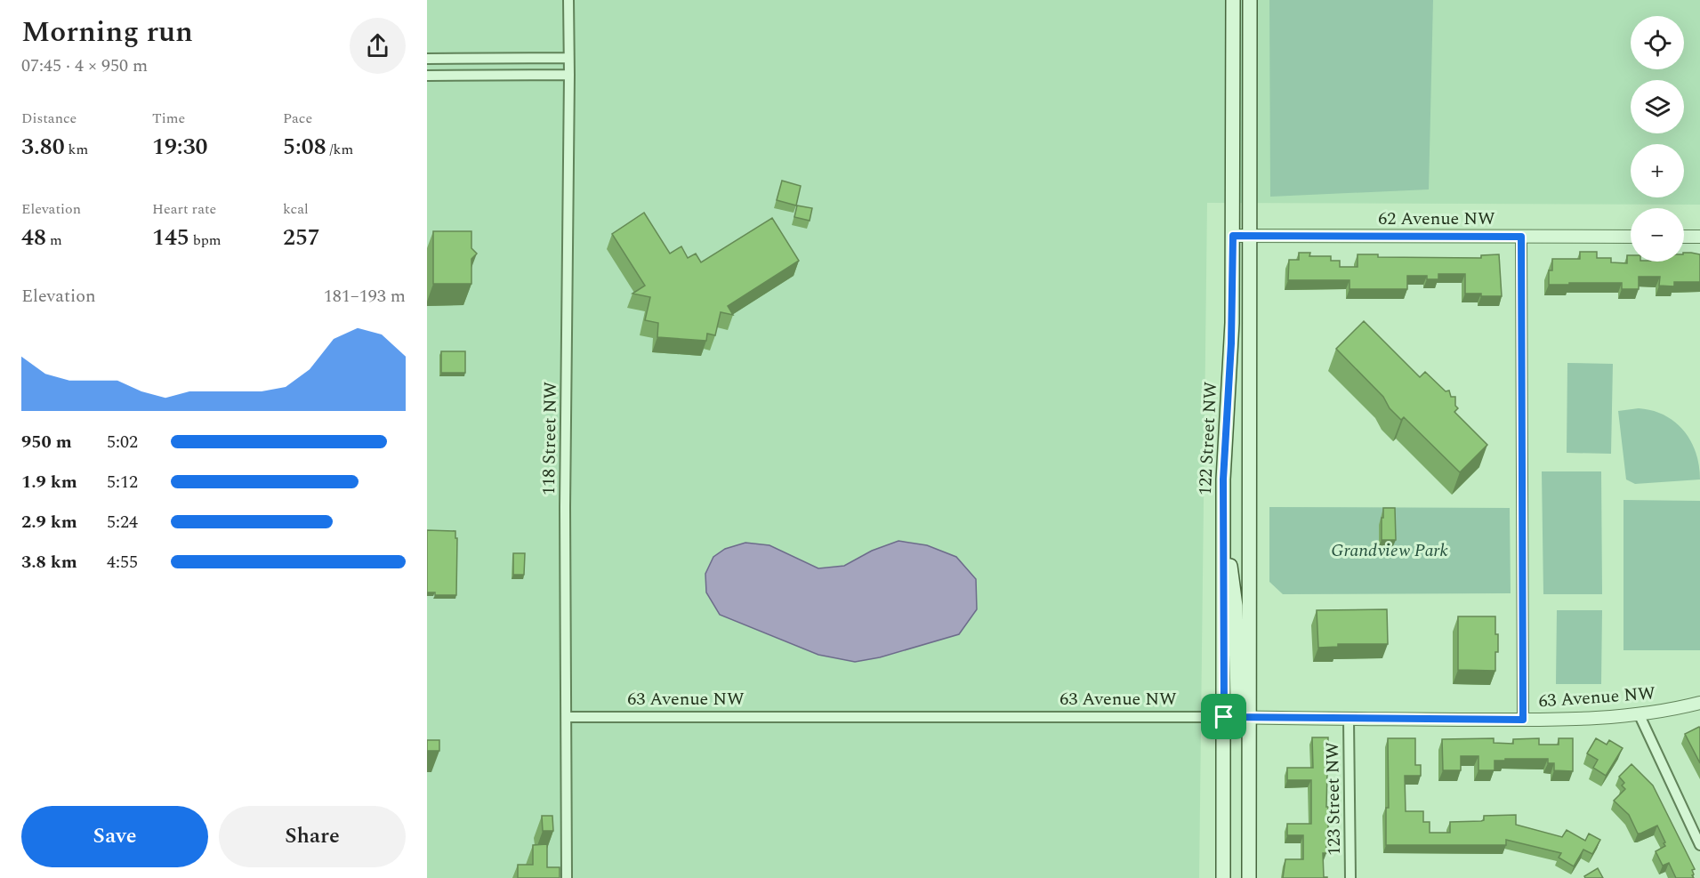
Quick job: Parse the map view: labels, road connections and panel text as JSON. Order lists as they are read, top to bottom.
{
  "streets": {
    "main road": ["122 Street NW"],
    "street": [
      "62 Avenue NW",
      "118 Street NW",
      "63 Avenue NW",
      "123 Street NW"
    ]
  },
  "crossings": [
    ["62 Avenue NW", "122 Street NW"],
    ["118 Street NW", "63 Avenue NW"],
    ["122 Street NW", "63 Avenue NW"],
    ["63 Avenue NW", "123 Street NW"]
  ],
  "parks": ["Grandview Park"],
  "page": {
    "heading": ["Morning run", "07:45 · 4 × 950 m"],
    "map_buttons": ["+", "−"],
    "stats": [
      ["Distance", "3.80 km"],
      ["Time", "19:30"],
      ["Pace", "5:08 /km"],
      ["Elevation", "48 m"],
      ["Heart rate", "145 bpm"],
      ["kcal", "257"]
    ],
    "chart": ["Elevation", "181–193 m"],
    "list": [
      {
        "name": "950 m",
        "note": "5:02"
      },
      {
        "name": "1.9 km",
        "note": "5:12"
      },
      {
        "name": "2.9 km",
        "note": "5:24"
      },
      {
        "name": "3.8 km",
        "note": "4:55"
      }
    ],
    "buttons": ["Save", "Share"]
  }
}
